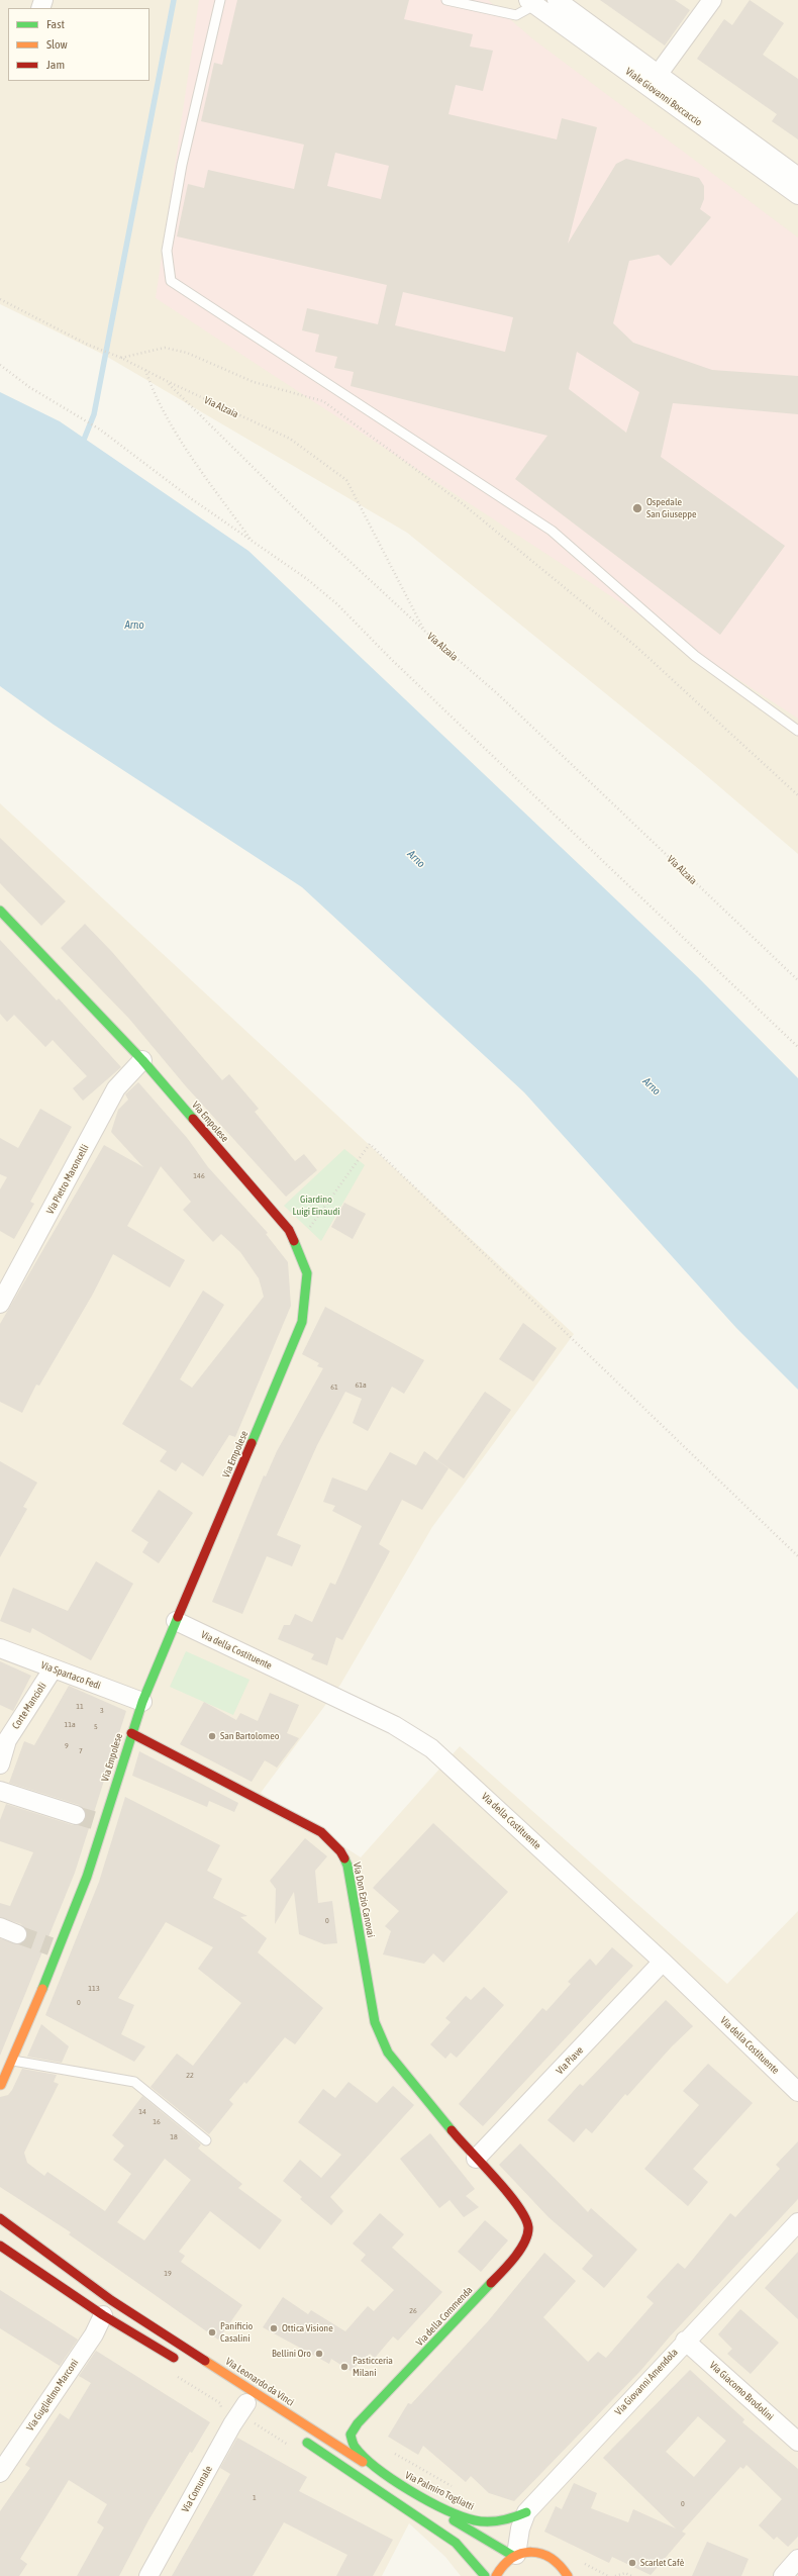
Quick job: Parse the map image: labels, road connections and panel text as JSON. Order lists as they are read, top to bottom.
{
  "streets": {
    "street": [
      "Viale Giovanni Boccaccio",
      "Via Empolese",
      "Via Pietro Maroncelli",
      "Via della Costituente",
      "Via Spartaco Fedi",
      "Corte Mancioli",
      "Via Don Ezio Canovai",
      "Via Piave",
      "Via della Commenda",
      "Via Leonardo da Vinci",
      "Via Giovanni Amendola",
      "Via Giacomo Brodolini",
      "Via Guglielmo Marconi",
      "Via Comunale",
      "Via Palmiro Togliatti"
    ],
    "path": ["Via Alzaia"]
  },
  "crossings": [
    ["Via Empolese", "Via Pietro Maroncelli"],
    ["Via Empolese", "Via della Costituente"],
    ["Via Empolese", "Via Spartaco Fedi"],
    ["Via Empolese", "Via Don Ezio Canovai"],
    ["Via della Costituente", "Via Piave"],
    ["Via Spartaco Fedi", "Corte Mancioli"],
    ["Via Don Ezio Canovai", "Via Piave"],
    ["Via Don Ezio Canovai", "Via della Commenda"],
    ["Via Piave", "Via della Commenda"],
    ["Via della Commenda", "Via Leonardo da Vinci"],
    ["Via della Commenda", "Via Palmiro Togliatti"],
    ["Via Leonardo da Vinci", "Via Giovanni Amendola"],
    ["Via Leonardo da Vinci", "Via Palmiro Togliatti"],
    ["Via Giovanni Amendola", "Via Giacomo Brodolini"],
    ["Via Giovanni Amendola", "Via Palmiro Togliatti"]
  ],
  "water": ["Arno"],
  "parks": ["Giardino Luigi Einaudi"],
  "places": [
    "Ospedale San Giuseppe",
    "San Bartolomeo",
    "Ottica Visione",
    "Panificio Casalini",
    "Bellini Oro",
    "Pasticceria Milani",
    "Scarlet Cafè"
  ],
  "house_numbers": [
    "146",
    "61a",
    "61",
    "11",
    "3",
    "11a",
    "5",
    "9",
    "7",
    "0",
    "113",
    "0",
    "22",
    "14",
    "16",
    "18",
    "19",
    "26",
    "1",
    "0"
  ],
  "legend": ["Fast", "Slow", "Jam"]
}
